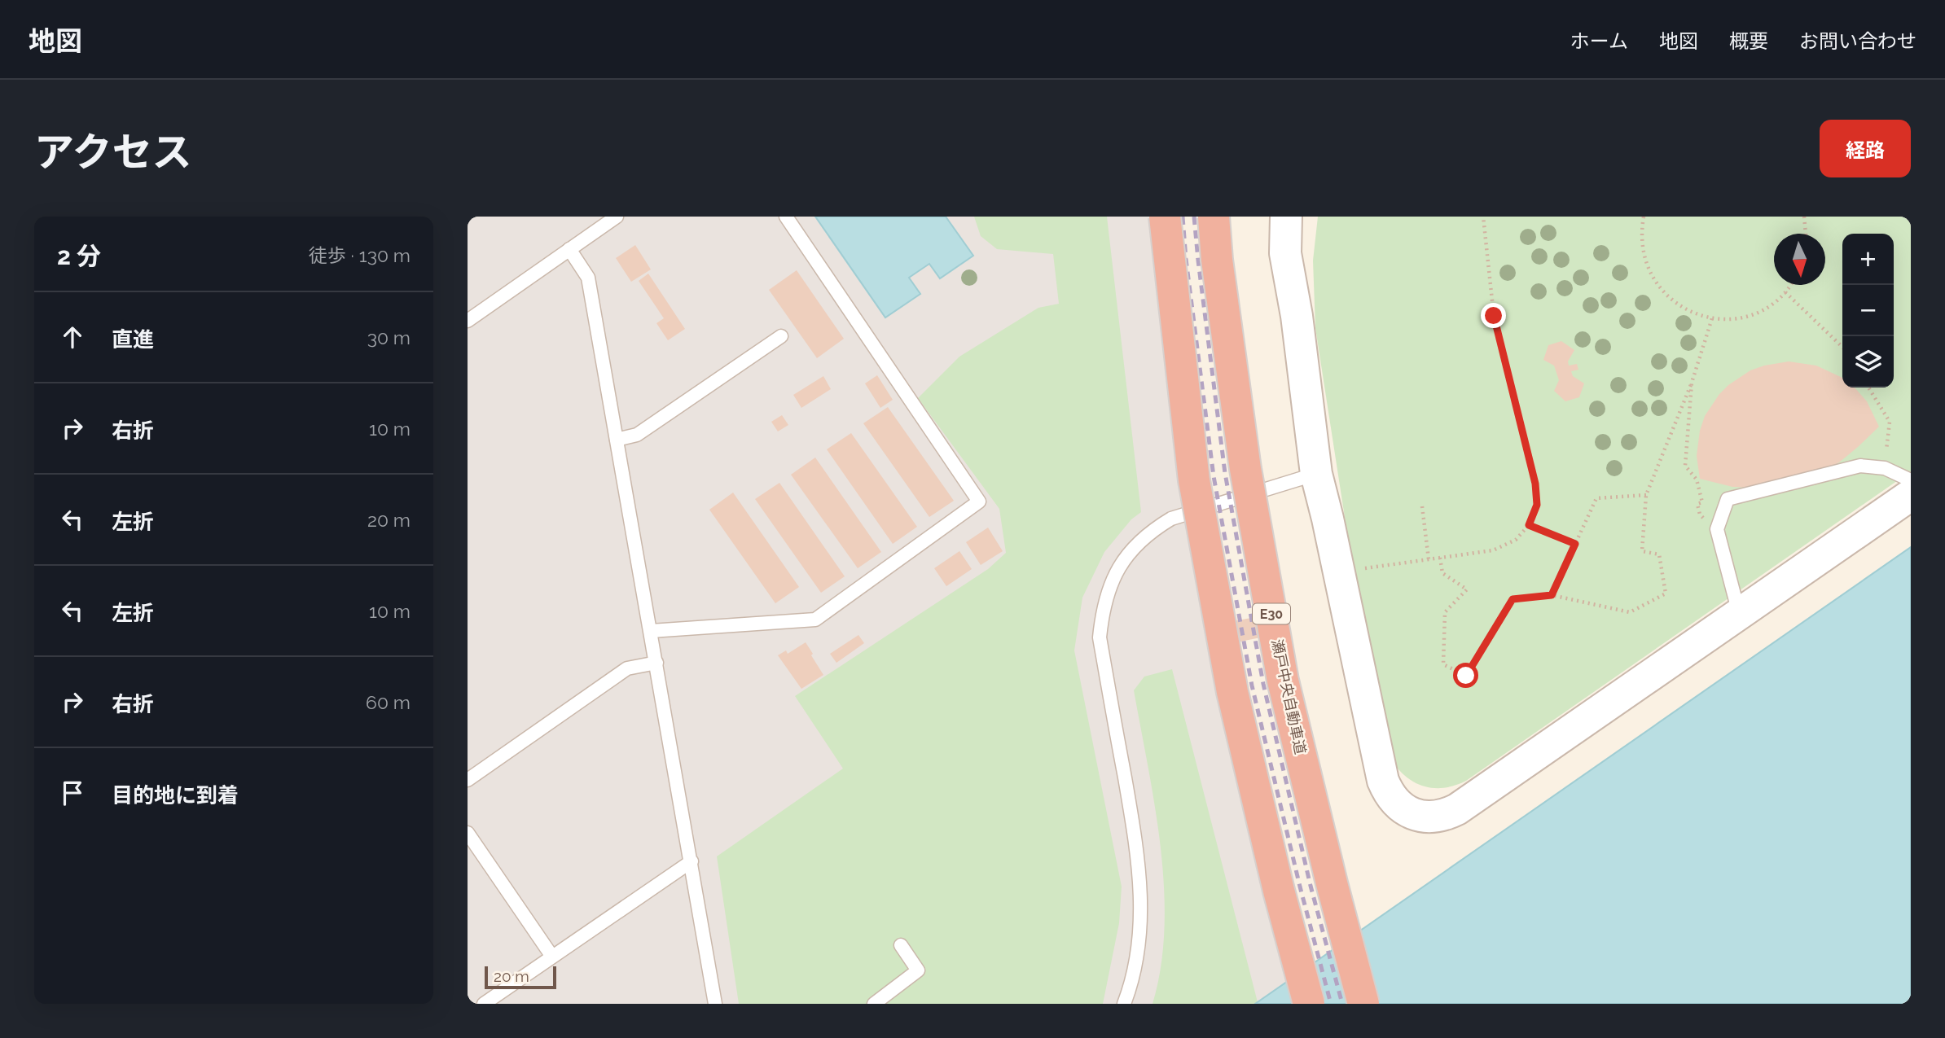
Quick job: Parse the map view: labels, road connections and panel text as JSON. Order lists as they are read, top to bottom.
{
  "streets": {
    "highway": ["E30", "瀬戸中央自動車道"]
  },
  "scale_bar": "20 m",
  "north": "bottom",
  "page": {
    "header": "地図",
    "nav": [
      "ホーム",
      "地図",
      "概要",
      "お問い合わせ"
    ],
    "title": "アクセス",
    "buttons": "経路",
    "heading": ["2 分", "徒歩 · 130 m"],
    "map_buttons": ["+", "−"],
    "list": [
      ["直進", "30 m"],
      ["右折", "10 m"],
      ["左折", "20 m"],
      ["左折", "10 m"],
      ["右折", "60 m"],
      "目的地に到着"
    ],
    "scale": "20 m"
  }
}
